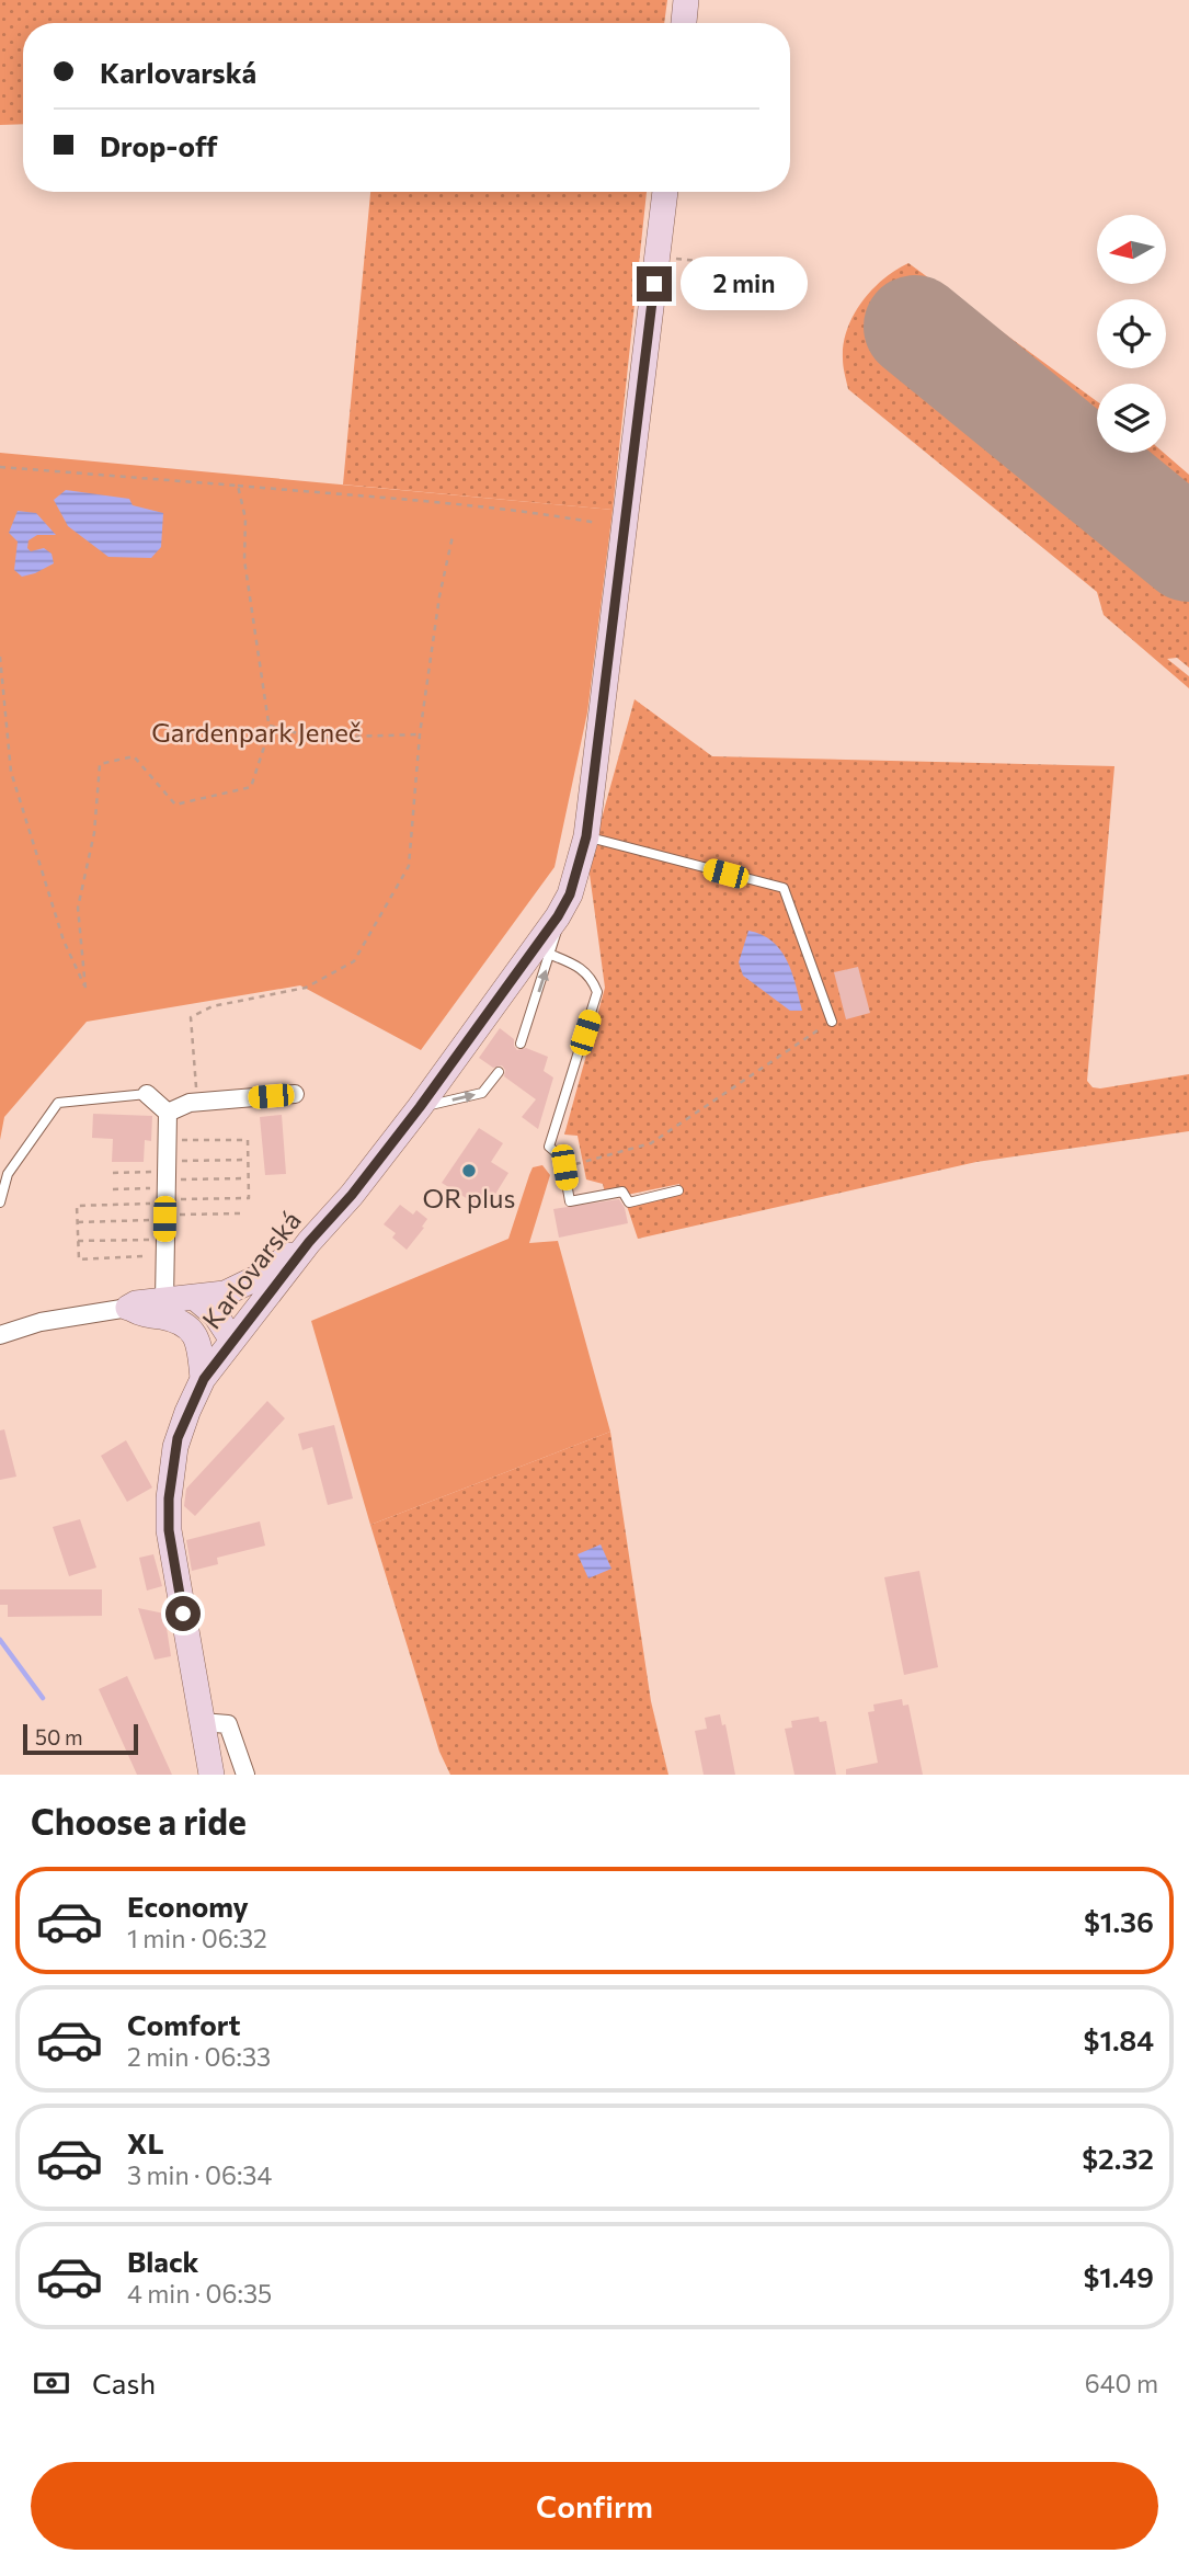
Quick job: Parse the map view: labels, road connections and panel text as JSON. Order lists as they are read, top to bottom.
{
  "streets": {
    "main road": ["Karlovarská"]
  },
  "parks": ["Gardenpark Jeneč"],
  "places": ["OR plus"],
  "scale_bar": "50 m",
  "north": "left",
  "page": {
    "banner": ["Karlovarská", "Drop-off"],
    "bubble": "2 min",
    "scale": "50 m",
    "heading": "Choose a ride",
    "list": [
      {
        "name": "Economy",
        "note": "1 min · 06:32",
        "value": "$1.36"
      },
      {
        "name": "Comfort",
        "note": "2 min · 06:33",
        "value": "$1.84"
      },
      {
        "name": "XL",
        "note": "3 min · 06:34",
        "value": "$2.32"
      },
      {
        "name": "Black",
        "note": "4 min · 06:35",
        "value": "$1.49"
      }
    ],
    "pay": ["Cash", "640 m"],
    "buttons": "Confirm"
  }
}
